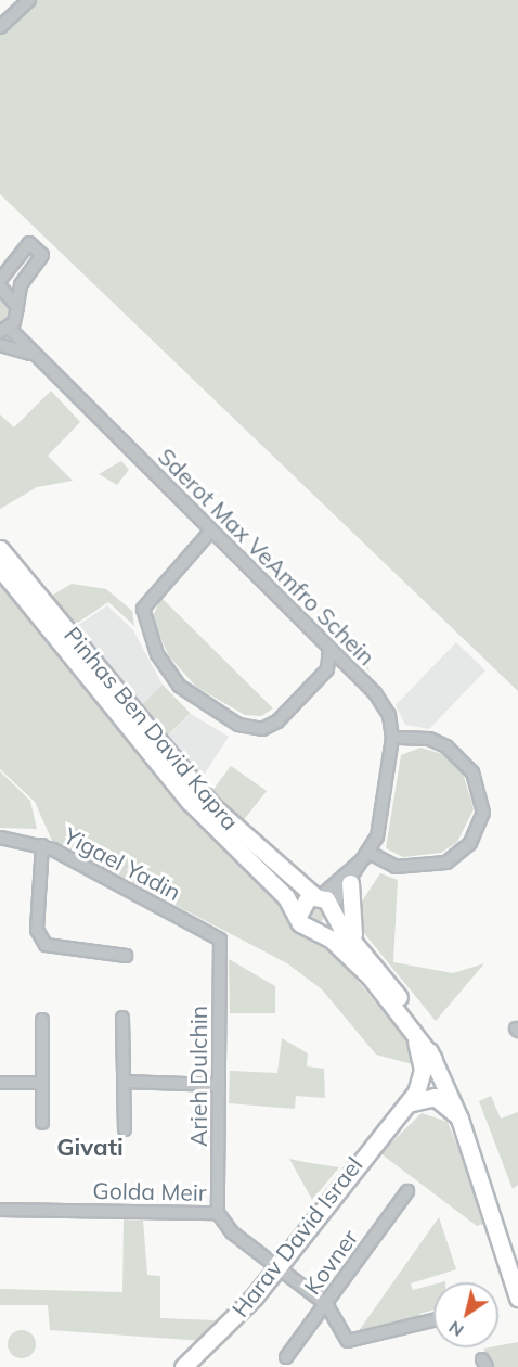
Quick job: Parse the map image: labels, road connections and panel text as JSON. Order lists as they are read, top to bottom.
{
  "streets": {
    "main road": ["Pinhas Ben David Kapra", "Harav David Israel"],
    "street": [
      "Sderot Max VeAmfro Schein",
      "Yigael Yadin",
      "Arieh Dulchin",
      "Golda Meir",
      "Kovner"
    ]
  },
  "crossings": [
    ["Sderot Max VeAmfro Schein", "Pinhas Ben David Kapra"],
    ["Pinhas Ben David Kapra", "Harav David Israel"],
    ["Yigael Yadin", "Arieh Dulchin"],
    ["Arieh Dulchin", "Golda Meir"],
    ["Golda Meir", "Harav David Israel"],
    ["Golda Meir", "Kovner"]
  ],
  "districts": ["Givati"],
  "north": "bottom left"
}
